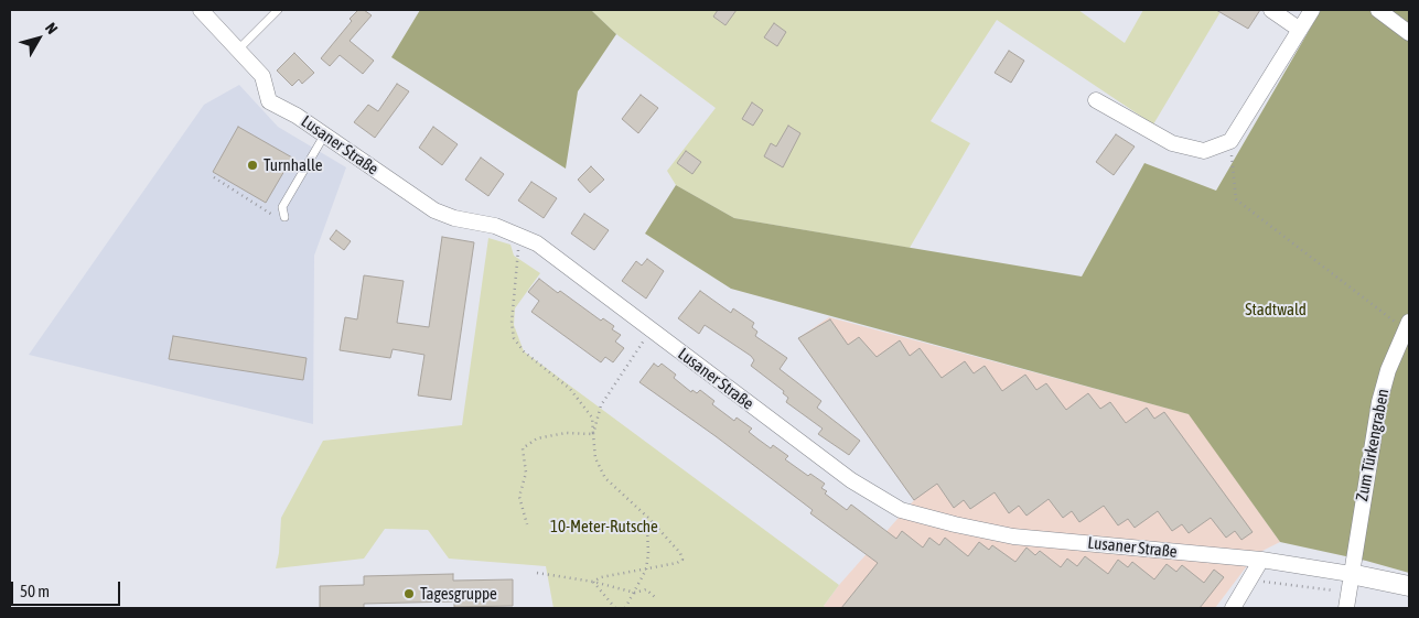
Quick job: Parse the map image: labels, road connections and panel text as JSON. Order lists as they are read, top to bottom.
{
  "streets": {
    "street": ["Lusaner Straße", "Zum Türkengraben"]
  },
  "crossings": [
    ["Lusaner Straße", "Zum Türkengraben"]
  ],
  "parks": ["Stadtwald", "10-Meter-Rutsche"],
  "places": ["Turnhalle", "Tagesgruppe"],
  "scale_bar": "50 m",
  "north": "top right"
}
